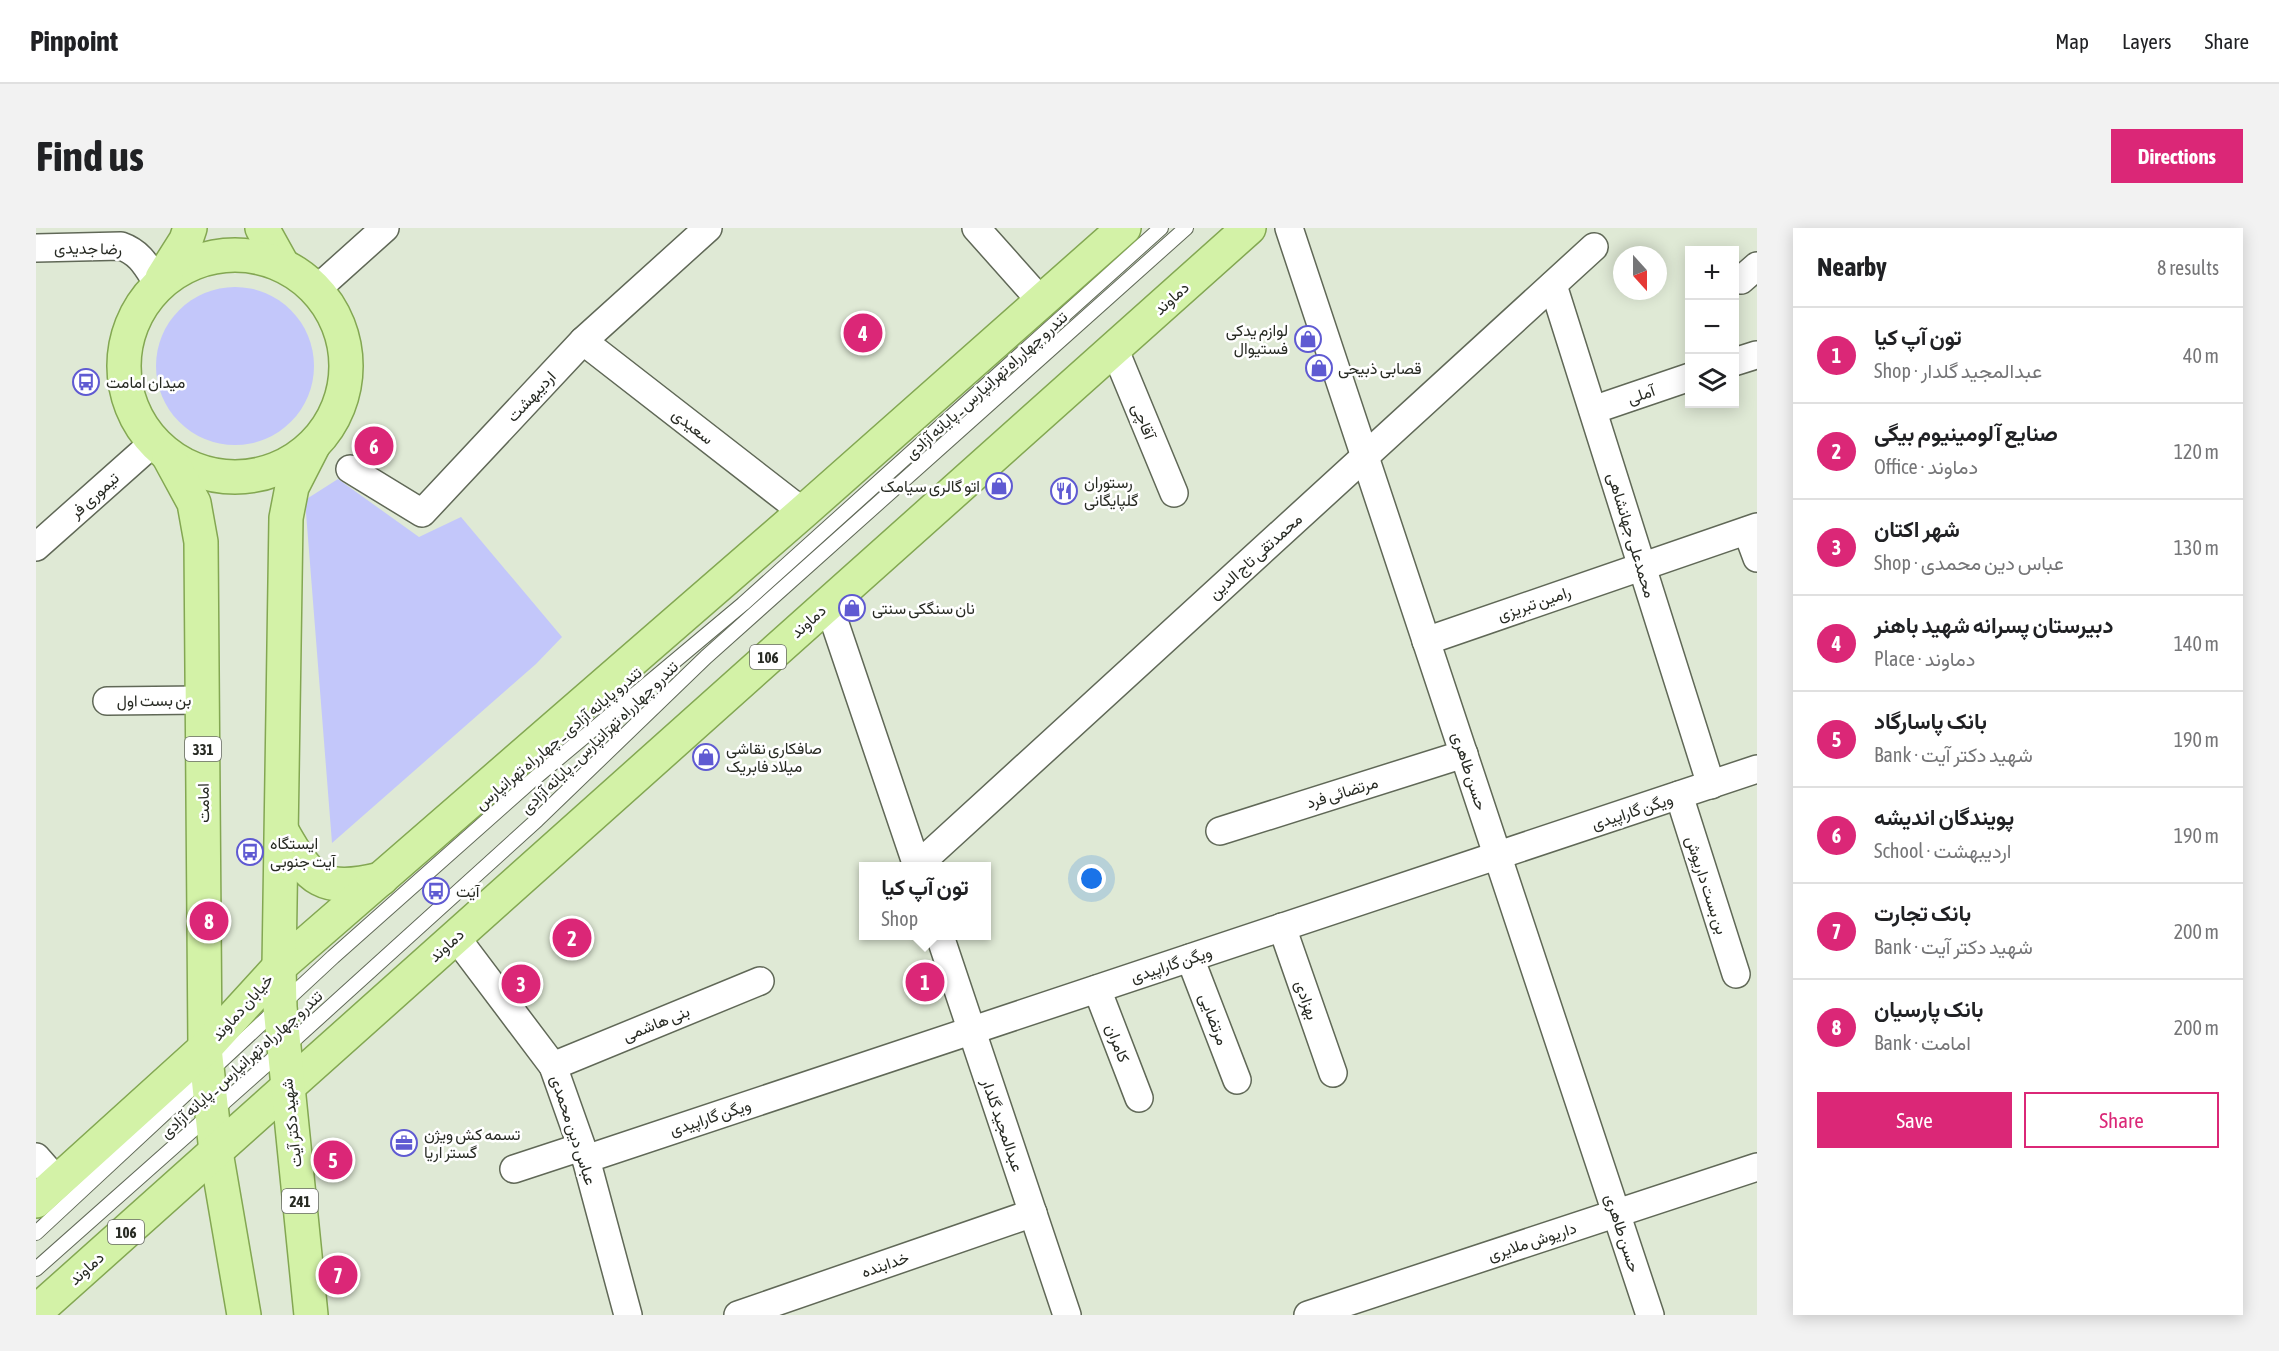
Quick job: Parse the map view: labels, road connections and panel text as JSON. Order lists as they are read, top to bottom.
{
  "streets": {
    "main road": [
      "دماوند",
      "106",
      "331",
      "امامت",
      "خیابان دماوند",
      "شهید دکتر آیت",
      "241"
    ],
    "street": [
      "رضا جدیدی",
      "آملی",
      "اردیبهشت",
      "آقاچی",
      "سعیدی",
      "تیموری فر",
      "محمدعلی جهانشاهی",
      "محمدتقی تاج الدین",
      "رامین تبریزی",
      "بن بست اول",
      "حسن طاهری",
      "مرتضائی فرد",
      "ویگن گاراپیدی",
      "بن بست داریوش",
      "بهزادی",
      "مرتضایی",
      "بنی هاشمی",
      "کامران",
      "عبدالمجید گلدار",
      "عباس دین محمدی",
      "داریوش ملایری",
      "خدابنده"
    ],
    "lane": ["تندرو چهارراه تهرانپارس ـ پایانه آزادی", "تندرو پایانه آزادی ـ چهارراه تهرانپارس"]
  },
  "crossings": [
    ["دماوند", "آقاچی"],
    ["دماوند", "106"],
    ["دماوند", "شهید دکتر آیت"],
    ["دماوند", "عباس دین محمدی"],
    ["تندرو چهارراه تهرانپارس ـ پایانه آزادی", "شهید دکتر آیت"],
    ["آملی", "محمدعلی جهانشاهی"],
    ["اردیبهشت", "سعیدی"],
    ["تیموری فر", "امامت"],
    ["محمدعلی جهانشاهی", "محمدتقی تاج الدین"],
    ["محمدعلی جهانشاهی", "رامین تبریزی"],
    ["محمدعلی جهانشاهی", "ویگن گاراپیدی"],
    ["محمدتقی تاج الدین", "حسن طاهری"],
    ["رامین تبریزی", "حسن طاهری"],
    ["106", "شهید دکتر آیت"],
    ["بن بست اول", "امامت"],
    ["تندرو پایانه آزادی ـ چهارراه تهرانپارس", "امامت"],
    ["تندرو پایانه آزادی ـ چهارراه تهرانپارس", "خیابان دماوند"],
    ["تندرو پایانه آزادی ـ چهارراه تهرانپارس", "شهید دکتر آیت"],
    ["حسن طاهری", "مرتضائی فرد"],
    ["حسن طاهری", "ویگن گاراپیدی"],
    ["حسن طاهری", "داریوش ملایری"],
    ["امامت", "خیابان دماوند"],
    ["ویگن گاراپیدی", "بن بست داریوش"],
    ["ویگن گاراپیدی", "بهزادی"],
    ["ویگن گاراپیدی", "مرتضایی"],
    ["ویگن گاراپیدی", "کامران"],
    ["ویگن گاراپیدی", "عبدالمجید گلدار"],
    ["ویگن گاراپیدی", "عباس دین محمدی"],
    ["خیابان دماوند", "شهید دکتر آیت"],
    ["بنی هاشمی", "عباس دین محمدی"],
    ["عبدالمجید گلدار", "خدابنده"]
  ],
  "places": {
    "shop": [
      "لوازم یدکی فستیوال",
      "قصابی ذبیحی",
      "اتو گالری سیامک",
      "نان سنگکی سنتی",
      "صافکاری نقاشی میلاد فابریک"
    ],
    "bus stop": ["میدان امامت", "ایستگاه آیت جنوبی", "آیت"],
    "restaurant": ["رستوران گلپایگانی"],
    "office": ["تسمه کش ویژن گستر اریا"]
  },
  "north": "bottom",
  "page": {
    "header": "Pinpoint",
    "nav": ["Map", "Layers", "Share"],
    "buttons": [
      "Directions",
      ["Save", "Share"]
    ],
    "title": "Find us",
    "heading": ["Nearby", "8 results"],
    "map_buttons": ["+", "−"],
    "list": [
      {
        "mark": "1",
        "name": "تون آپ کیا",
        "note": "Shop · عبدالمجید گلدار",
        "value": "40 m"
      },
      {
        "mark": "2",
        "name": "صنایع آلومینیوم بیگی",
        "note": "Office · دماوند",
        "value": "120 m"
      },
      {
        "mark": "3",
        "name": "شهر اکتان",
        "note": "Shop · عباس دین محمدی",
        "value": "130 m"
      },
      {
        "mark": "4",
        "name": "دبیرستان پسرانه شهید باهنر",
        "note": "Place · دماوند",
        "value": "140 m"
      },
      {
        "mark": "5",
        "name": "بانک پاسارگاد",
        "note": "Bank · شهید دکتر آیت",
        "value": "190 m"
      },
      {
        "mark": "6",
        "name": "پویندگان اندیشه",
        "note": "School · اردیبهشت",
        "value": "190 m"
      },
      {
        "mark": "7",
        "name": "بانک تجارت",
        "note": "Bank · شهید دکتر آیت",
        "value": "200 m"
      },
      {
        "mark": "8",
        "name": "بانک پارسیان",
        "note": "Bank · امامت",
        "value": "200 m"
      }
    ],
    "pins": [
      "4",
      "6",
      "8",
      "2",
      "1",
      "3",
      "5",
      "7"
    ],
    "popup": ["تون آپ کیا", "Shop"]
  }
}
